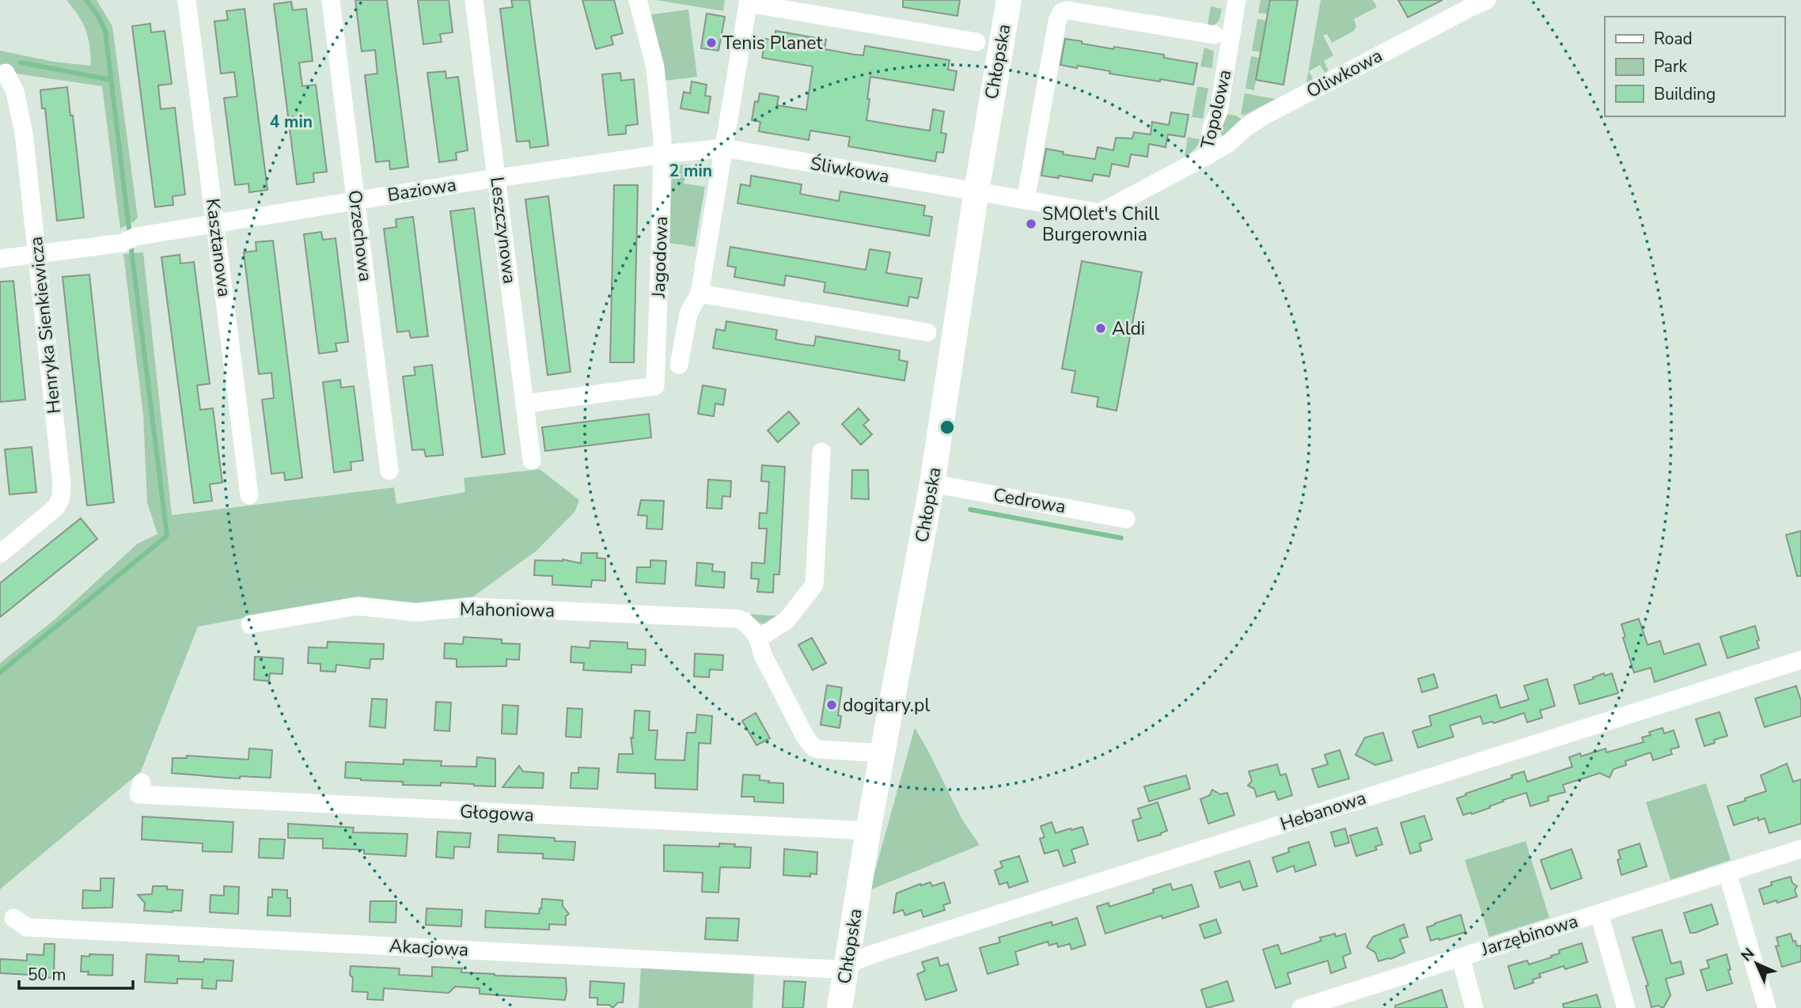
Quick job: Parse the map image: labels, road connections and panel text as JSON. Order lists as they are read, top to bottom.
{
  "streets": {
    "street": [
      "Chłopska",
      "Oliwkowa",
      "Topolowa",
      "Śliwkowa",
      "Baziowa",
      "Leszczynowa",
      "Orzechowa",
      "Kasztanowa",
      "Jagodowa",
      "Henryka Sienkiewicza",
      "Cedrowa",
      "Mahoniowa",
      "Hebanowa",
      "Głogowa",
      "Jarzębinowa",
      "Akacjowa"
    ]
  },
  "crossings": [
    ["Chłopska", "Topolowa"],
    ["Chłopska", "Śliwkowa"],
    ["Chłopska", "Cedrowa"],
    ["Chłopska", "Mahoniowa"],
    ["Chłopska", "Hebanowa"],
    ["Chłopska", "Głogowa"],
    ["Chłopska", "Akacjowa"],
    ["Oliwkowa", "Topolowa"],
    ["Topolowa", "Śliwkowa"],
    ["Śliwkowa", "Baziowa"],
    ["Baziowa", "Leszczynowa"],
    ["Baziowa", "Orzechowa"],
    ["Baziowa", "Kasztanowa"],
    ["Baziowa", "Jagodowa"],
    ["Baziowa", "Henryka Sienkiewicza"],
    ["Leszczynowa", "Jagodowa"],
    ["Hebanowa", "Akacjowa"]
  ],
  "places": [
    "Tenis Planet",
    "SMOlet's Chill Burgerownia",
    "Aldi",
    "dogitary.pl"
  ],
  "legend": ["Road", "Park", "Building"],
  "scale_bar": "50 m",
  "north": "top left",
  "rings": ["4 min", "2 min"]
}
